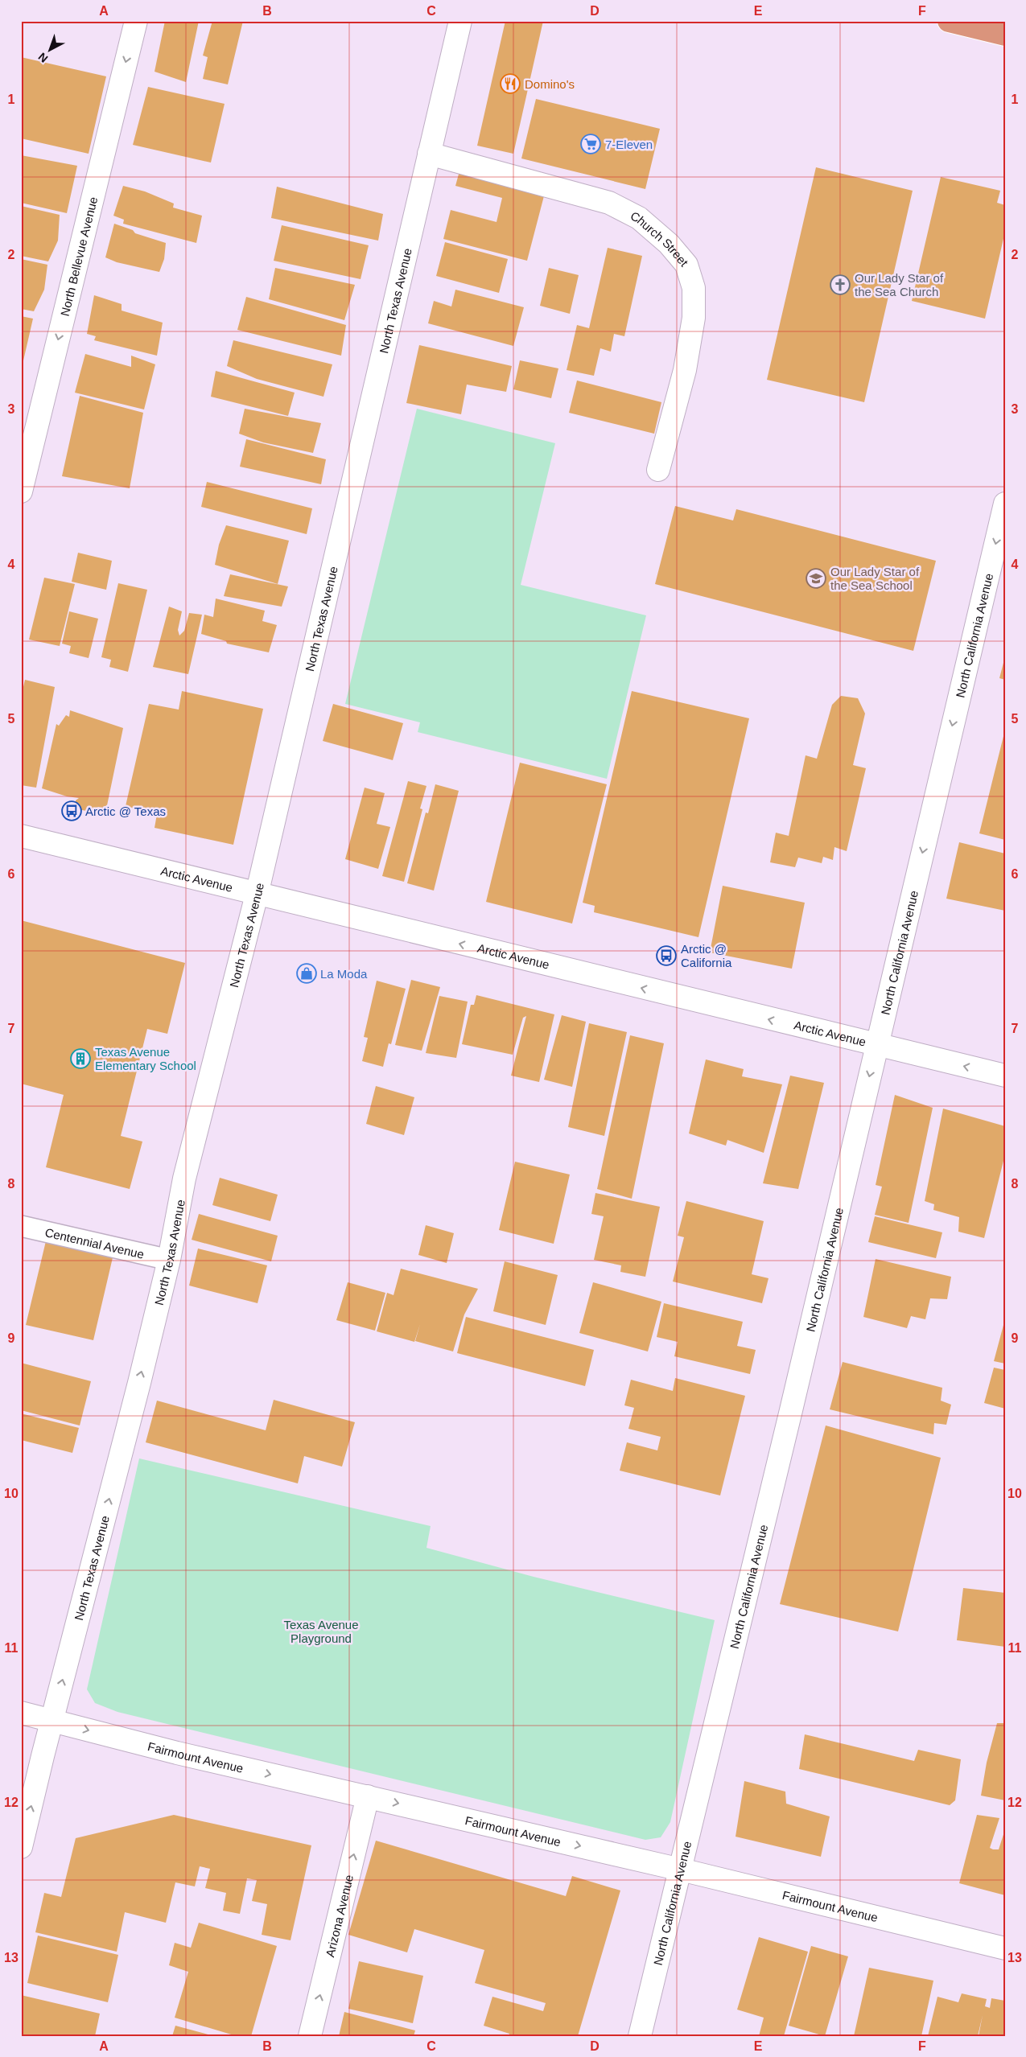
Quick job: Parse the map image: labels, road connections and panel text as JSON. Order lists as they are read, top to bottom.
{
  "streets": {
    "street": [
      "Church Street",
      "North Bellevue Avenue",
      "North Texas Avenue",
      "North California Avenue",
      "Arctic Avenue",
      "Fairmount Avenue",
      "Arizona Avenue"
    ],
    "lane": ["Centennial Avenue"]
  },
  "crossings": [
    ["Church Street", "North Texas Avenue"],
    ["North Texas Avenue", "Arctic Avenue"],
    ["North Texas Avenue", "Centennial Avenue"],
    ["North Texas Avenue", "Fairmount Avenue"],
    ["North California Avenue", "Arctic Avenue"],
    ["North California Avenue", "Fairmount Avenue"],
    ["Fairmount Avenue", "Arizona Avenue"]
  ],
  "one_way": [
    "North Bellevue Avenue",
    "North California Avenue",
    "Arctic Avenue",
    "Fairmount Avenue",
    "Arizona Avenue"
  ],
  "parks": ["Texas Avenue Playground"],
  "places": {
    "restaurant": ["Domino's"],
    "supermarket": ["7-Eleven"],
    "church": ["Our Lady Star of the Sea Church"],
    "school or university": ["Our Lady Star of the Sea School"],
    "bus stop": ["Arctic @ Texas", "Arctic @ California"],
    "shop": ["La Moda"],
    "building": ["Texas Avenue Elementary School"]
  },
  "north": "bottom left",
  "grid": {
    "columns": [
      "A",
      "B",
      "C",
      "D",
      "E",
      "F"
    ],
    "rows": [
      "1",
      "2",
      "3",
      "4",
      "5",
      "6",
      "7",
      "8",
      "9",
      "10",
      "11",
      "12",
      "13"
    ]
  }
}
